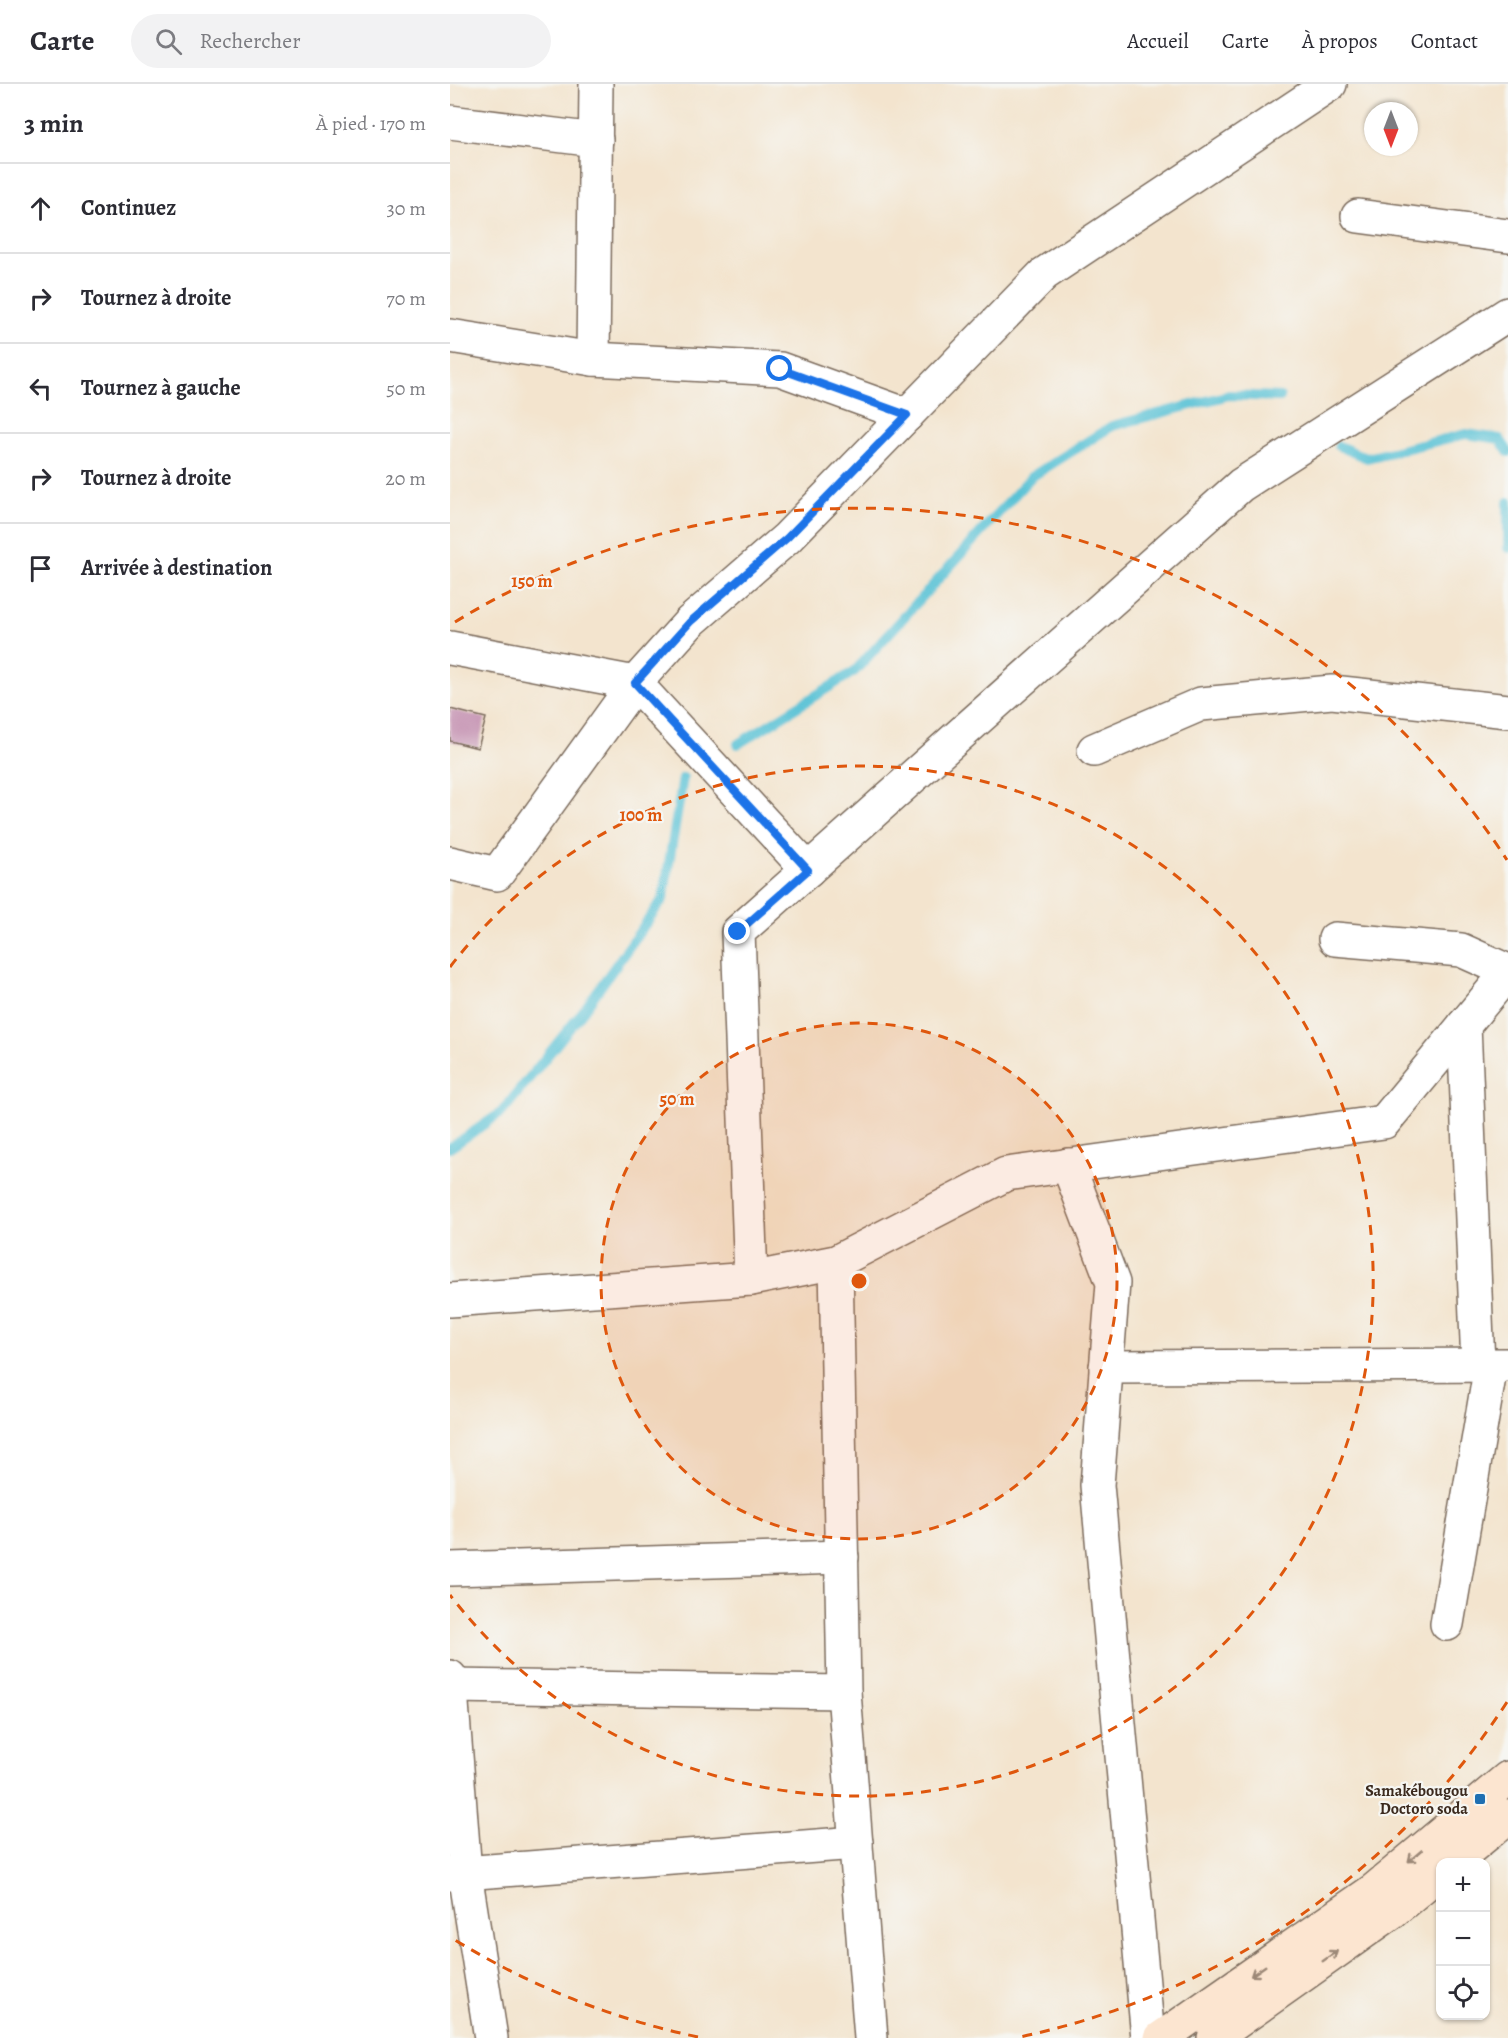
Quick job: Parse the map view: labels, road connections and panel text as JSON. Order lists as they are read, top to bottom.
{
  "places": {
    "transit": ["Samakébougou Doctoro soda"]
  },
  "north": "bottom",
  "page": {
    "header": "Carte",
    "search": "Rechercher",
    "nav": [
      "Accueil",
      "Carte",
      "À propos",
      "Contact"
    ],
    "heading": ["3 min", "À pied · 170 m"],
    "list": [
      ["Continuez", "30 m"],
      ["Tournez à droite", "70 m"],
      ["Tournez à gauche", "50 m"],
      ["Tournez à droite", "20 m"],
      "Arrivée à destination"
    ],
    "map_buttons": ["+", "−"]
  },
  "rings": ["150 m", "100 m", "50 m"]
}
